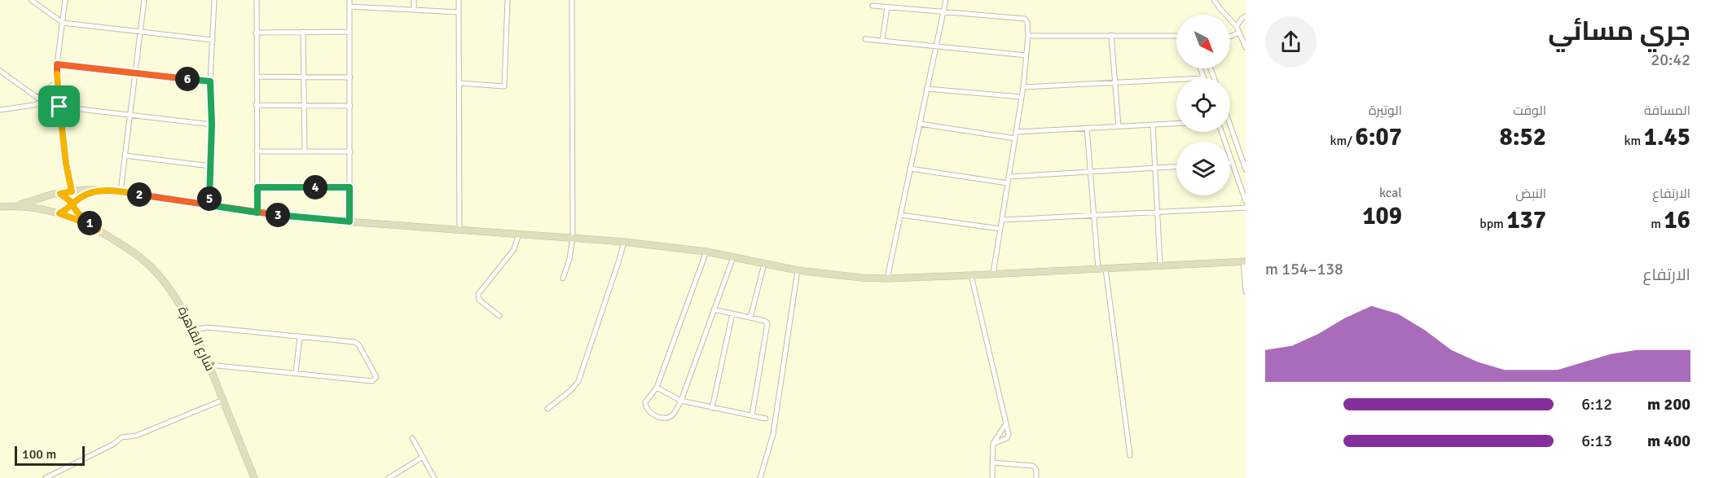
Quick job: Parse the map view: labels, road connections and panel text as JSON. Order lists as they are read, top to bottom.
{
  "streets": {
    "main road": ["شارع القاهرة"]
  },
  "scale_bar": "100 m",
  "north": "bottom right",
  "page": {
    "heading": ["جري مسائي", "20:42"],
    "pins": [
      "6",
      "4",
      "2",
      "5",
      "3",
      "1"
    ],
    "stats": [
      ["المسافة", "1.45 km"],
      ["الوقت", "8:52"],
      ["الوتيرة", "6:07 /km"],
      ["الارتفاع", "16 m"],
      ["النبض", "137 bpm"],
      ["kcal", "109"]
    ],
    "chart": ["الارتفاع", "138–154 m"],
    "list": [
      {
        "name": "200 m",
        "note": "6:12"
      },
      {
        "name": "400 m",
        "note": "6:13"
      }
    ],
    "scale": "100 m"
  }
}
